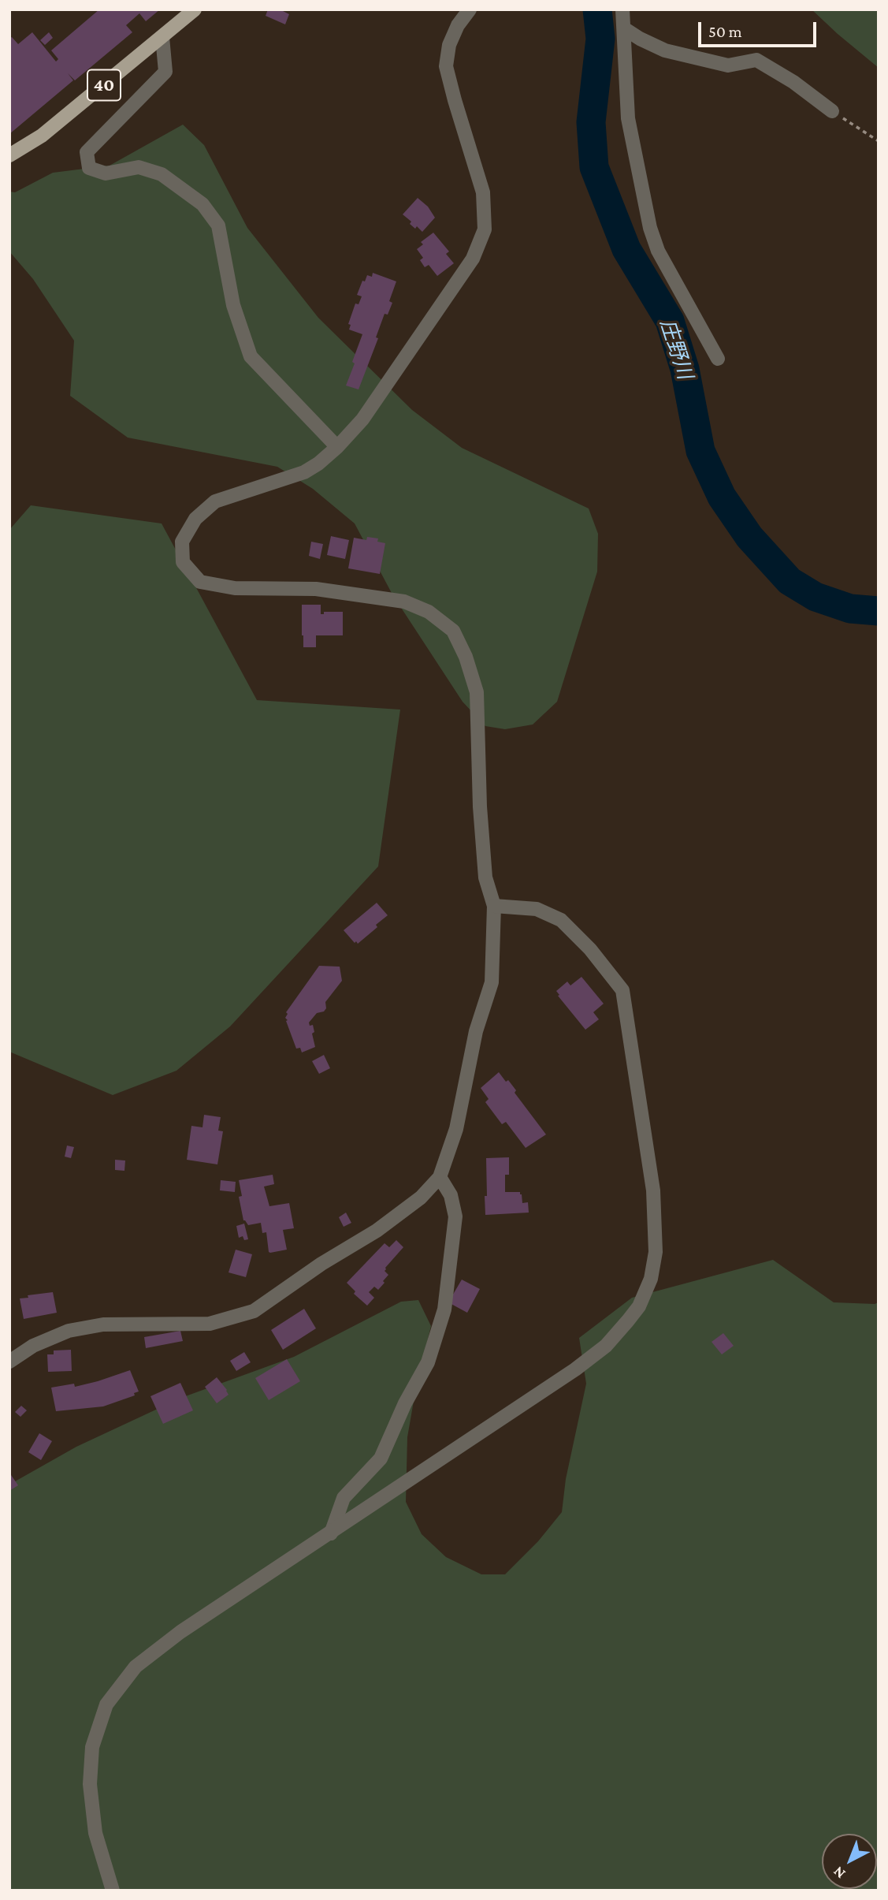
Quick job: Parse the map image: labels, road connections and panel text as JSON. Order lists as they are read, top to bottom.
{
  "streets": {
    "main road": ["40"]
  },
  "water": ["庄野川"],
  "scale_bar": "50 m",
  "north": "bottom left"
}
